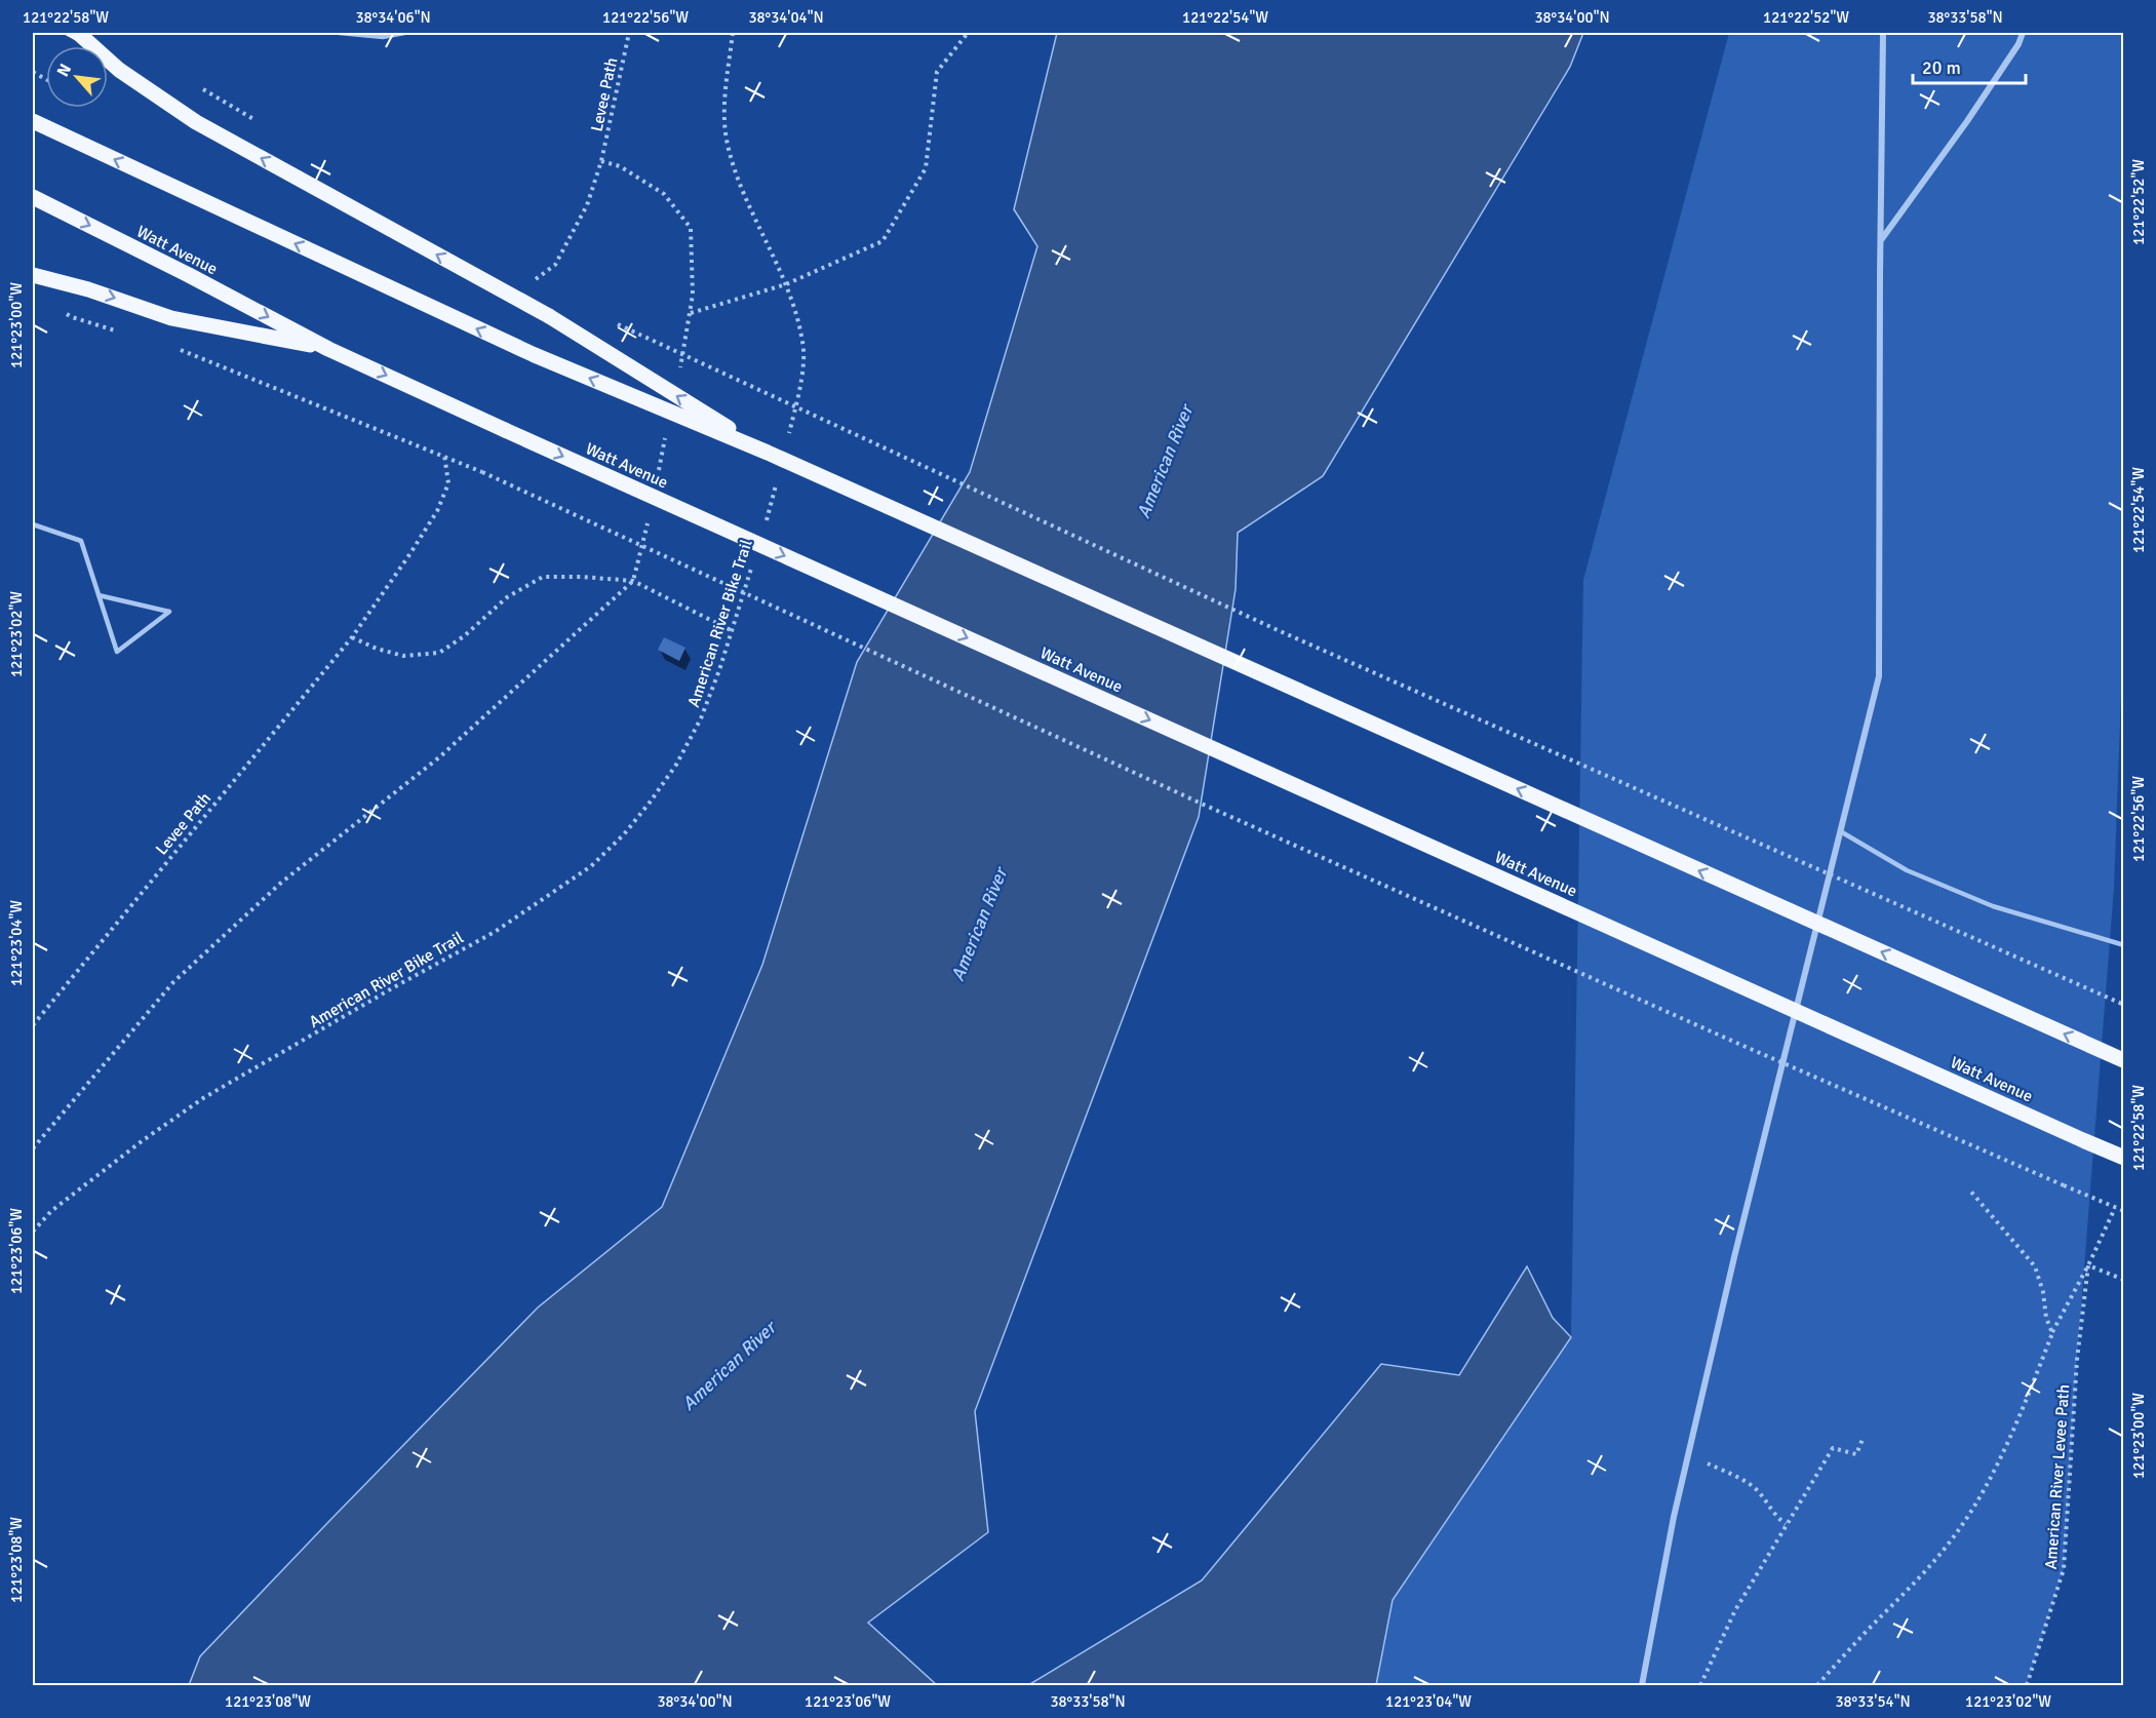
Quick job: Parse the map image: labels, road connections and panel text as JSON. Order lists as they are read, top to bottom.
{
  "streets": {
    "main road": ["Watt Avenue"],
    "path": ["Levee Path", "American River Bike Trail", "American River Levee Path"]
  },
  "water": ["American River"],
  "scale_bar": "20 m",
  "north": "top left",
  "coordinates": [
    "121°22'58\"W",
    "38°34'06\"N",
    "121°22'56\"W",
    "38°34'04\"N",
    "121°22'54\"W",
    "38°34'00\"N",
    "121°22'52\"W",
    "38°33'58\"N",
    "121°23'00\"W",
    "121°23'02\"W",
    "121°23'04\"W",
    "121°23'06\"W",
    "121°23'08\"W",
    "38°33'54\"N"
  ]
}
